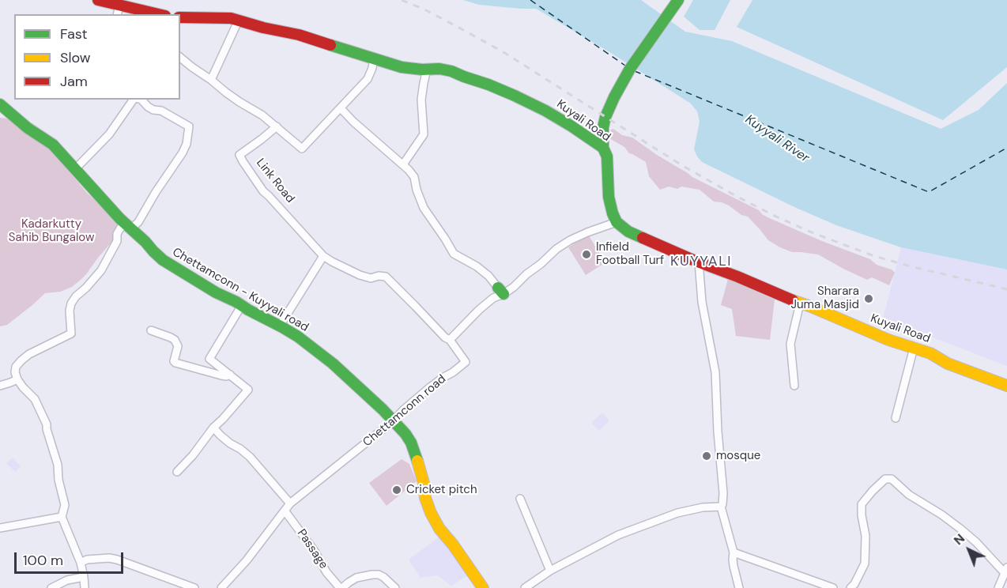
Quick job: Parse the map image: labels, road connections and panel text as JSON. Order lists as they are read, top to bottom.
{
  "streets": {
    "main road": ["Kuyali Road", "Chettamconn - Kuyyali road"],
    "street": ["Link Road", "Chettamconn road", "Passage"]
  },
  "crossings": [
    ["Link Road", "Chettamconn road"],
    ["Chettamconn - Kuyyali road", "Chettamconn road"],
    ["Chettamconn road", "Passage"]
  ],
  "districts": ["KUYYALI"],
  "water": ["Kuyyali River"],
  "parks": ["Kadarkutty Sahib Bungalow"],
  "places": [
    "Infield Football Turf",
    "Sharara Juma Masjid",
    "mosque",
    "Cricket pitch"
  ],
  "legend": ["Fast", "Slow", "Jam"],
  "scale_bar": "100 m",
  "north": "top left"
}
